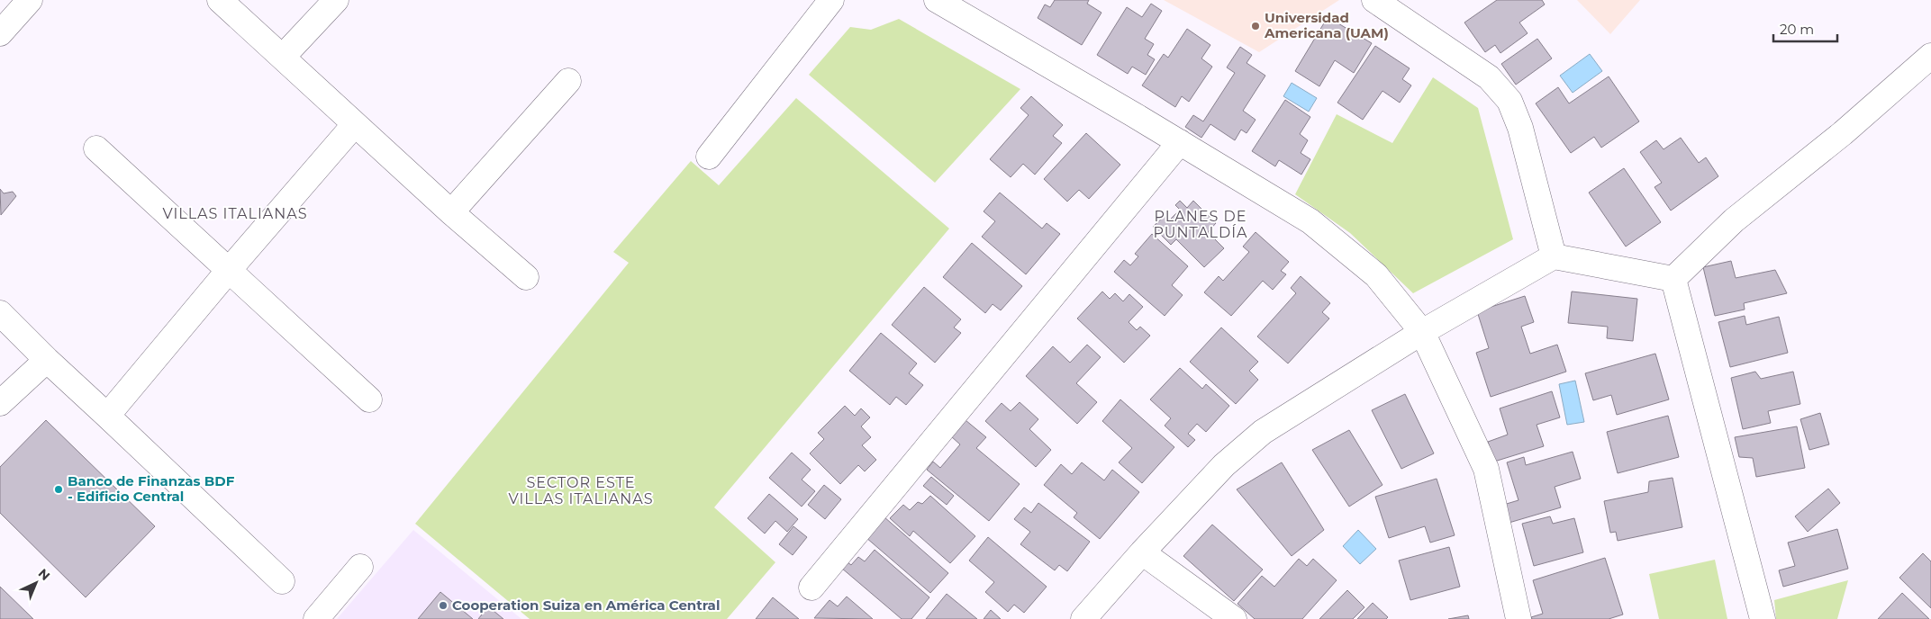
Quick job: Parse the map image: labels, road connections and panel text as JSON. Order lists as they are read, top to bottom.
{
  "districts": ["VILLAS ITALIANAS", "PLANES DE PUNTALDÍA", "SECTOR ESTE VILLAS ITALIANAS"],
  "places": ["Universidad Americana (UAM)", "Banco de Finanzas BDF - Edificio Central", "Cooperation Suiza en América Central"],
  "scale_bar": "20 m",
  "north": "top right"
}
